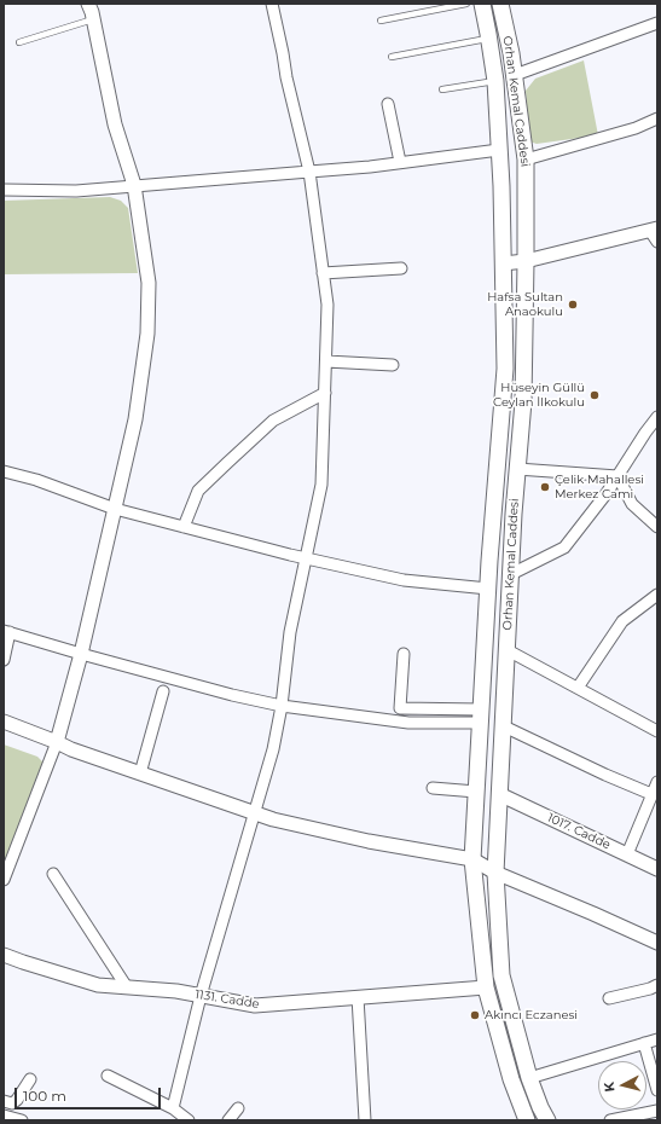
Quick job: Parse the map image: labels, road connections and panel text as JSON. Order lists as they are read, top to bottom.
{
  "streets": {
    "main road": ["Orhan Kemal Caddesi"],
    "street": ["1017. Cadde", "1131. Cadde"]
  },
  "crossings": [
    ["Orhan Kemal Caddesi", "1017. Cadde"],
    ["Orhan Kemal Caddesi", "1131. Cadde"]
  ],
  "places": [
    "Hafsa Sultan Anaokulu",
    "Hüseyin Güllü Ceylan İlkokulu",
    "Çelik Mahallesi Merkez Cami",
    "Akıncı Eczanesi"
  ],
  "scale_bar": "100 m",
  "north": "left"
}
